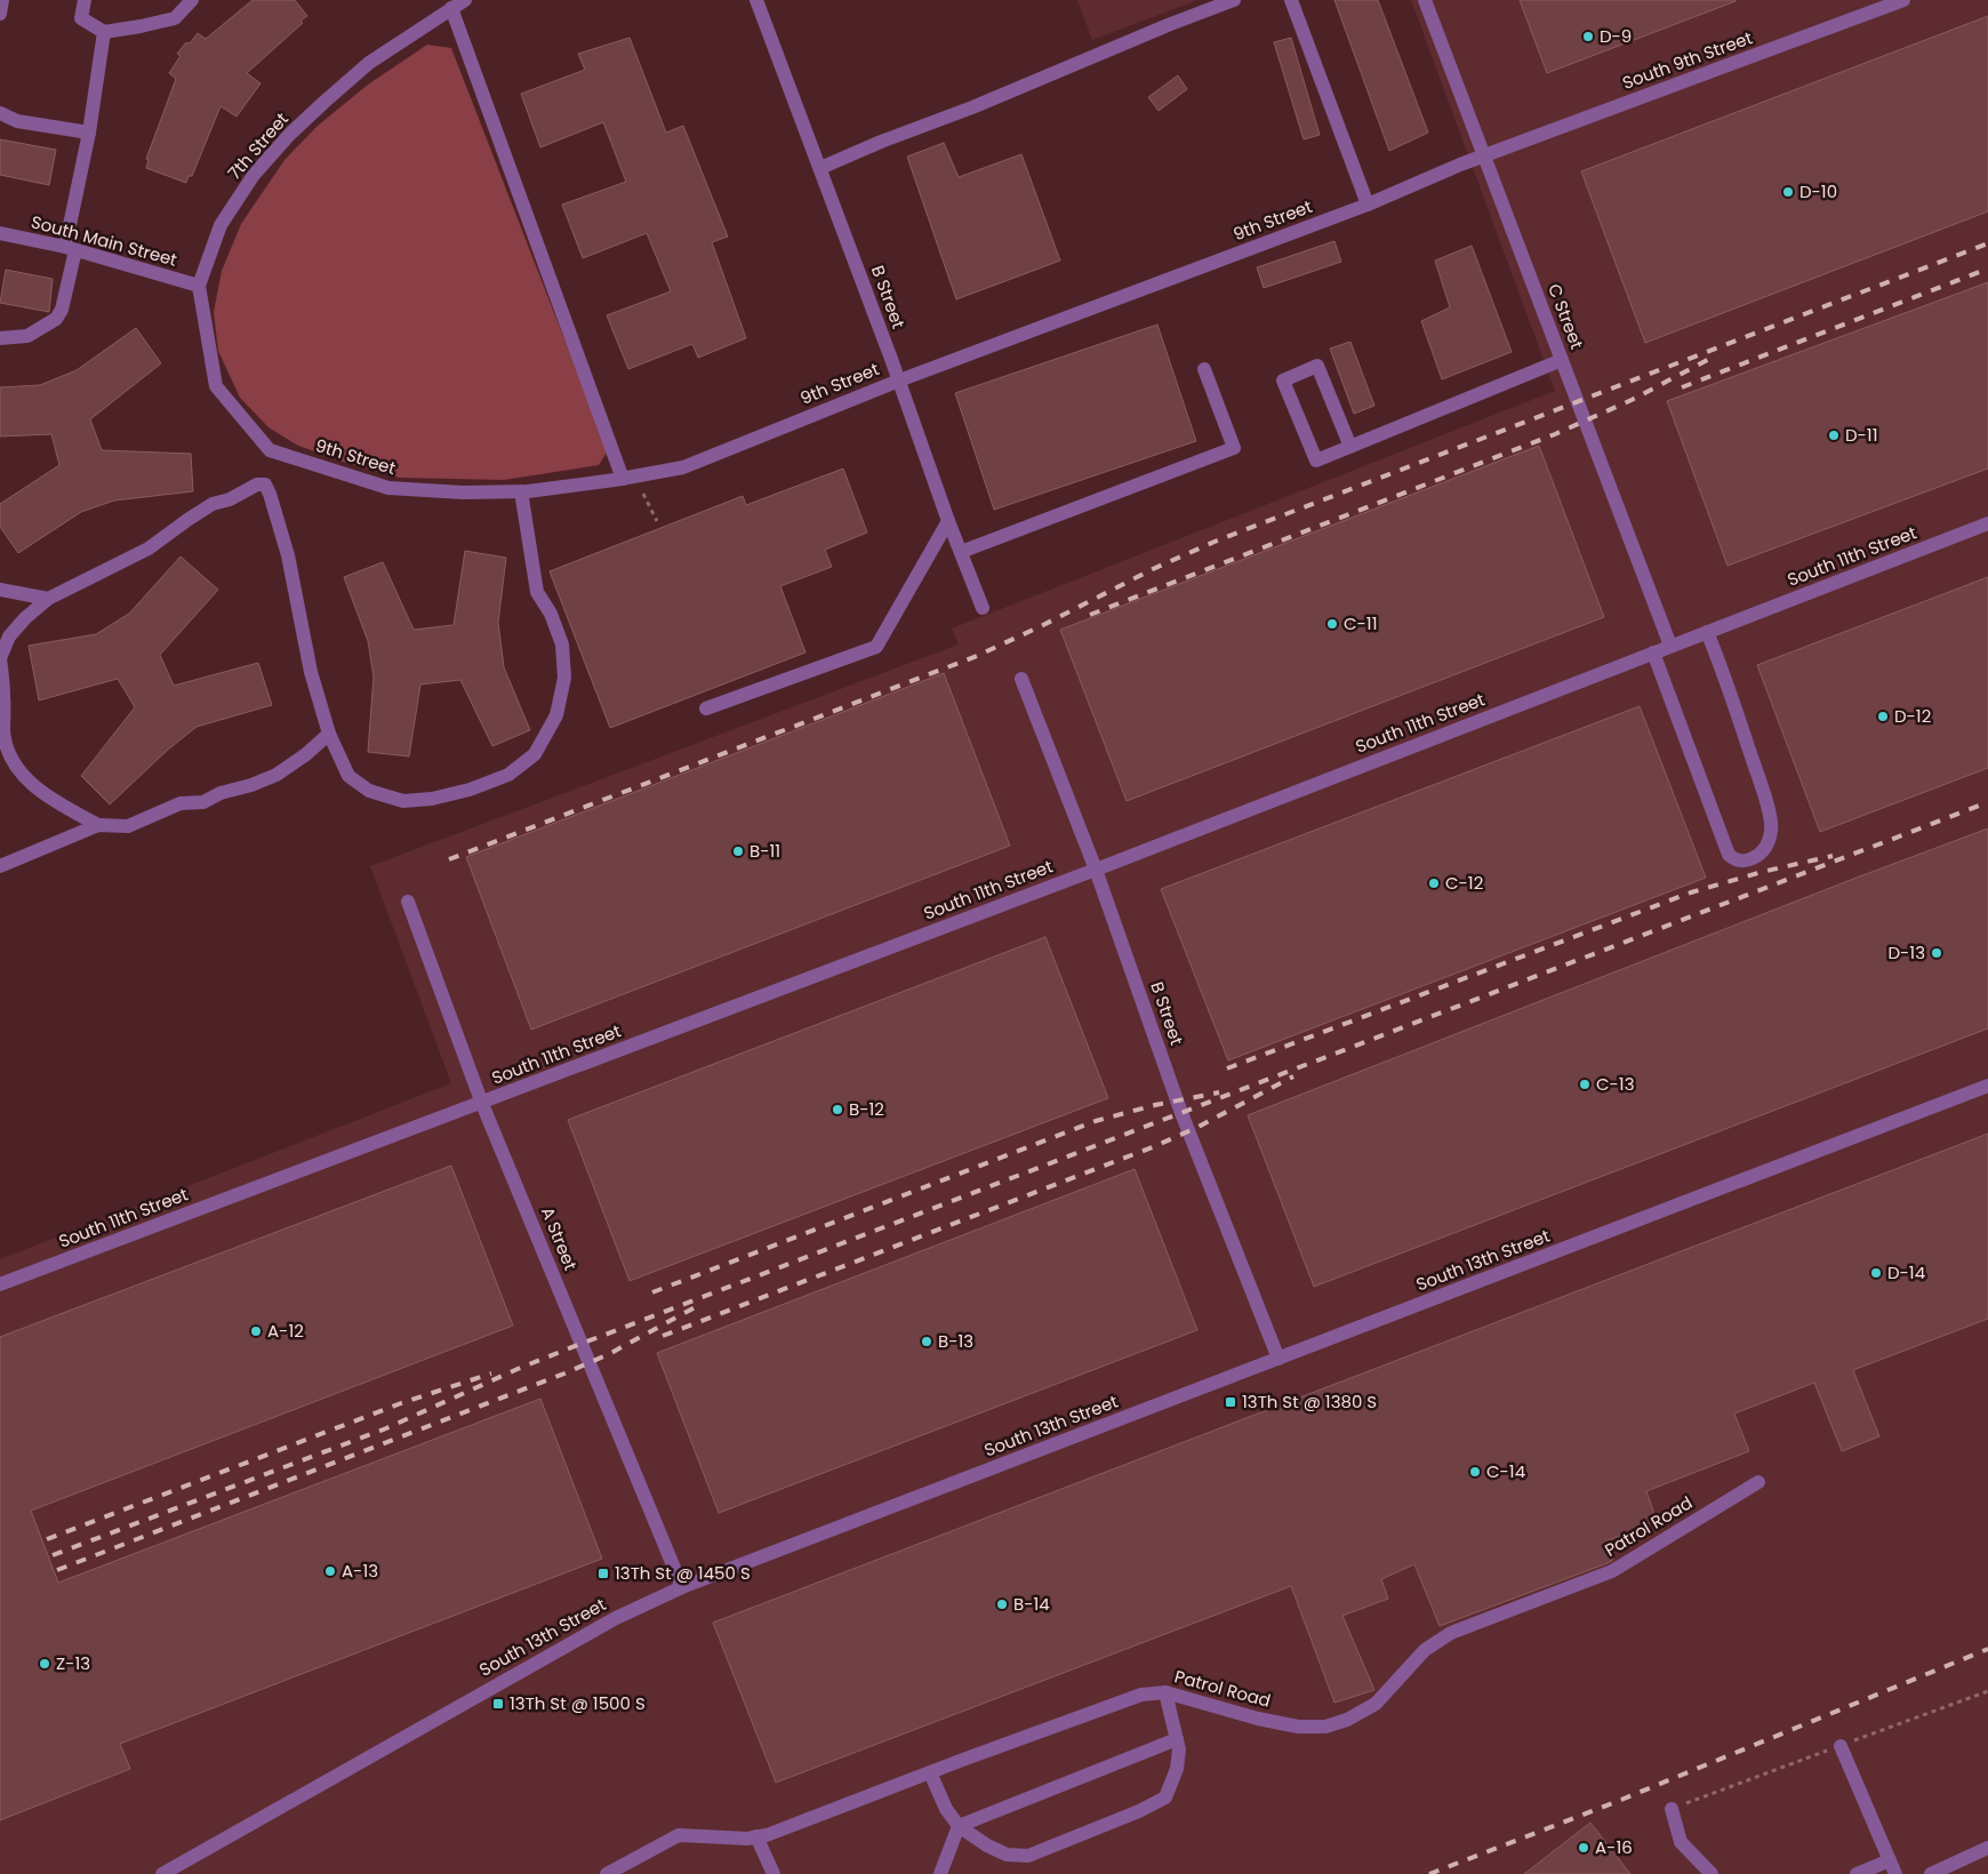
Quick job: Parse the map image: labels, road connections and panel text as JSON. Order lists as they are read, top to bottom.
{
  "streets": {
    "lane": [
      "South 9th Street",
      "7th Street",
      "9th Street",
      "South Main Street",
      "B Street",
      "C Street",
      "South 11th Street",
      "A Street",
      "South 13th Street",
      "Patrol Road"
    ]
  },
  "crossings": [
    ["South 9th Street", "9th Street"],
    ["South 9th Street", "C Street"],
    ["7th Street", "9th Street"],
    ["7th Street", "South Main Street"],
    ["9th Street", "B Street"],
    ["9th Street", "C Street"],
    ["B Street", "South 11th Street"],
    ["B Street", "South 13th Street"],
    ["C Street", "South 11th Street"],
    ["South 11th Street", "A Street"],
    ["A Street", "South 13th Street"]
  ],
  "places": {
    "other": [
      "D-9",
      "D-10",
      "D-11",
      "C-11",
      "D-12",
      "B-11",
      "C-12",
      "D-13",
      "C-13",
      "B-12",
      "D-14",
      "A-12",
      "B-13",
      "C-14",
      "A-13",
      "B-14",
      "Z-13",
      "A-16"
    ],
    "transit": ["13Th St @ 1380 S", "13Th St @ 1450 S", "13Th St @ 1500 S"]
  }
}
